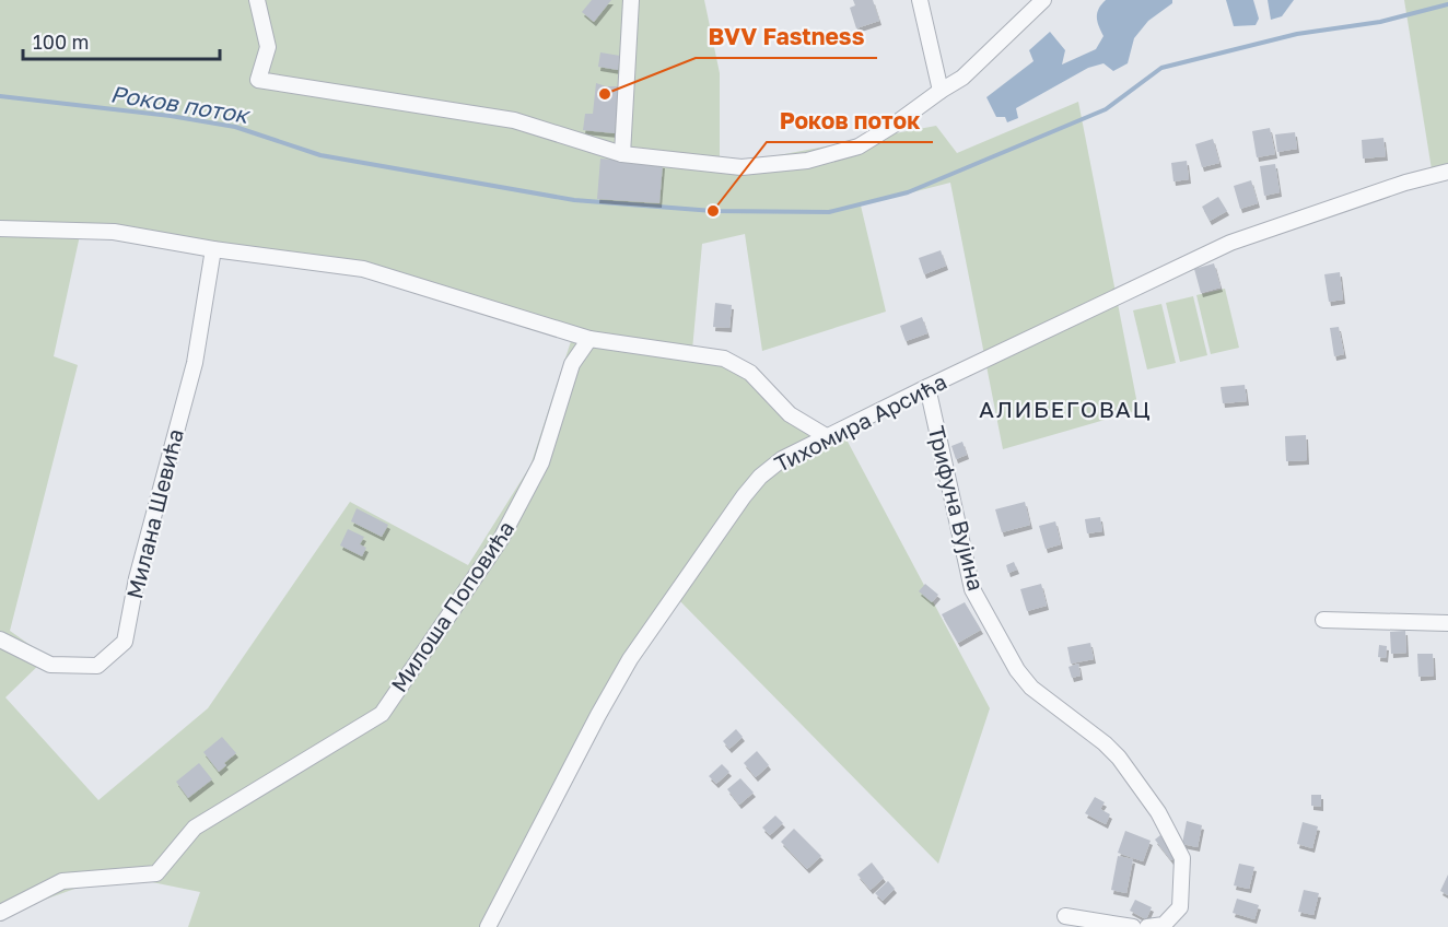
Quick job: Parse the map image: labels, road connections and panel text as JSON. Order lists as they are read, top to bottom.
{
  "streets": {
    "street": [
      "Тихомира Арсића",
      "Трифуна Вујина",
      "Милана Шевића",
      "Милоша Поповића"
    ]
  },
  "crossings": [
    ["Тихомира Арсића", "Трифуна Вујина"]
  ],
  "districts": ["АЛИБЕГОВАЦ"],
  "water": ["Роков поток"],
  "places": ["BVV Fastness", "Роков поток"],
  "scale_bar": "100 m"
}
